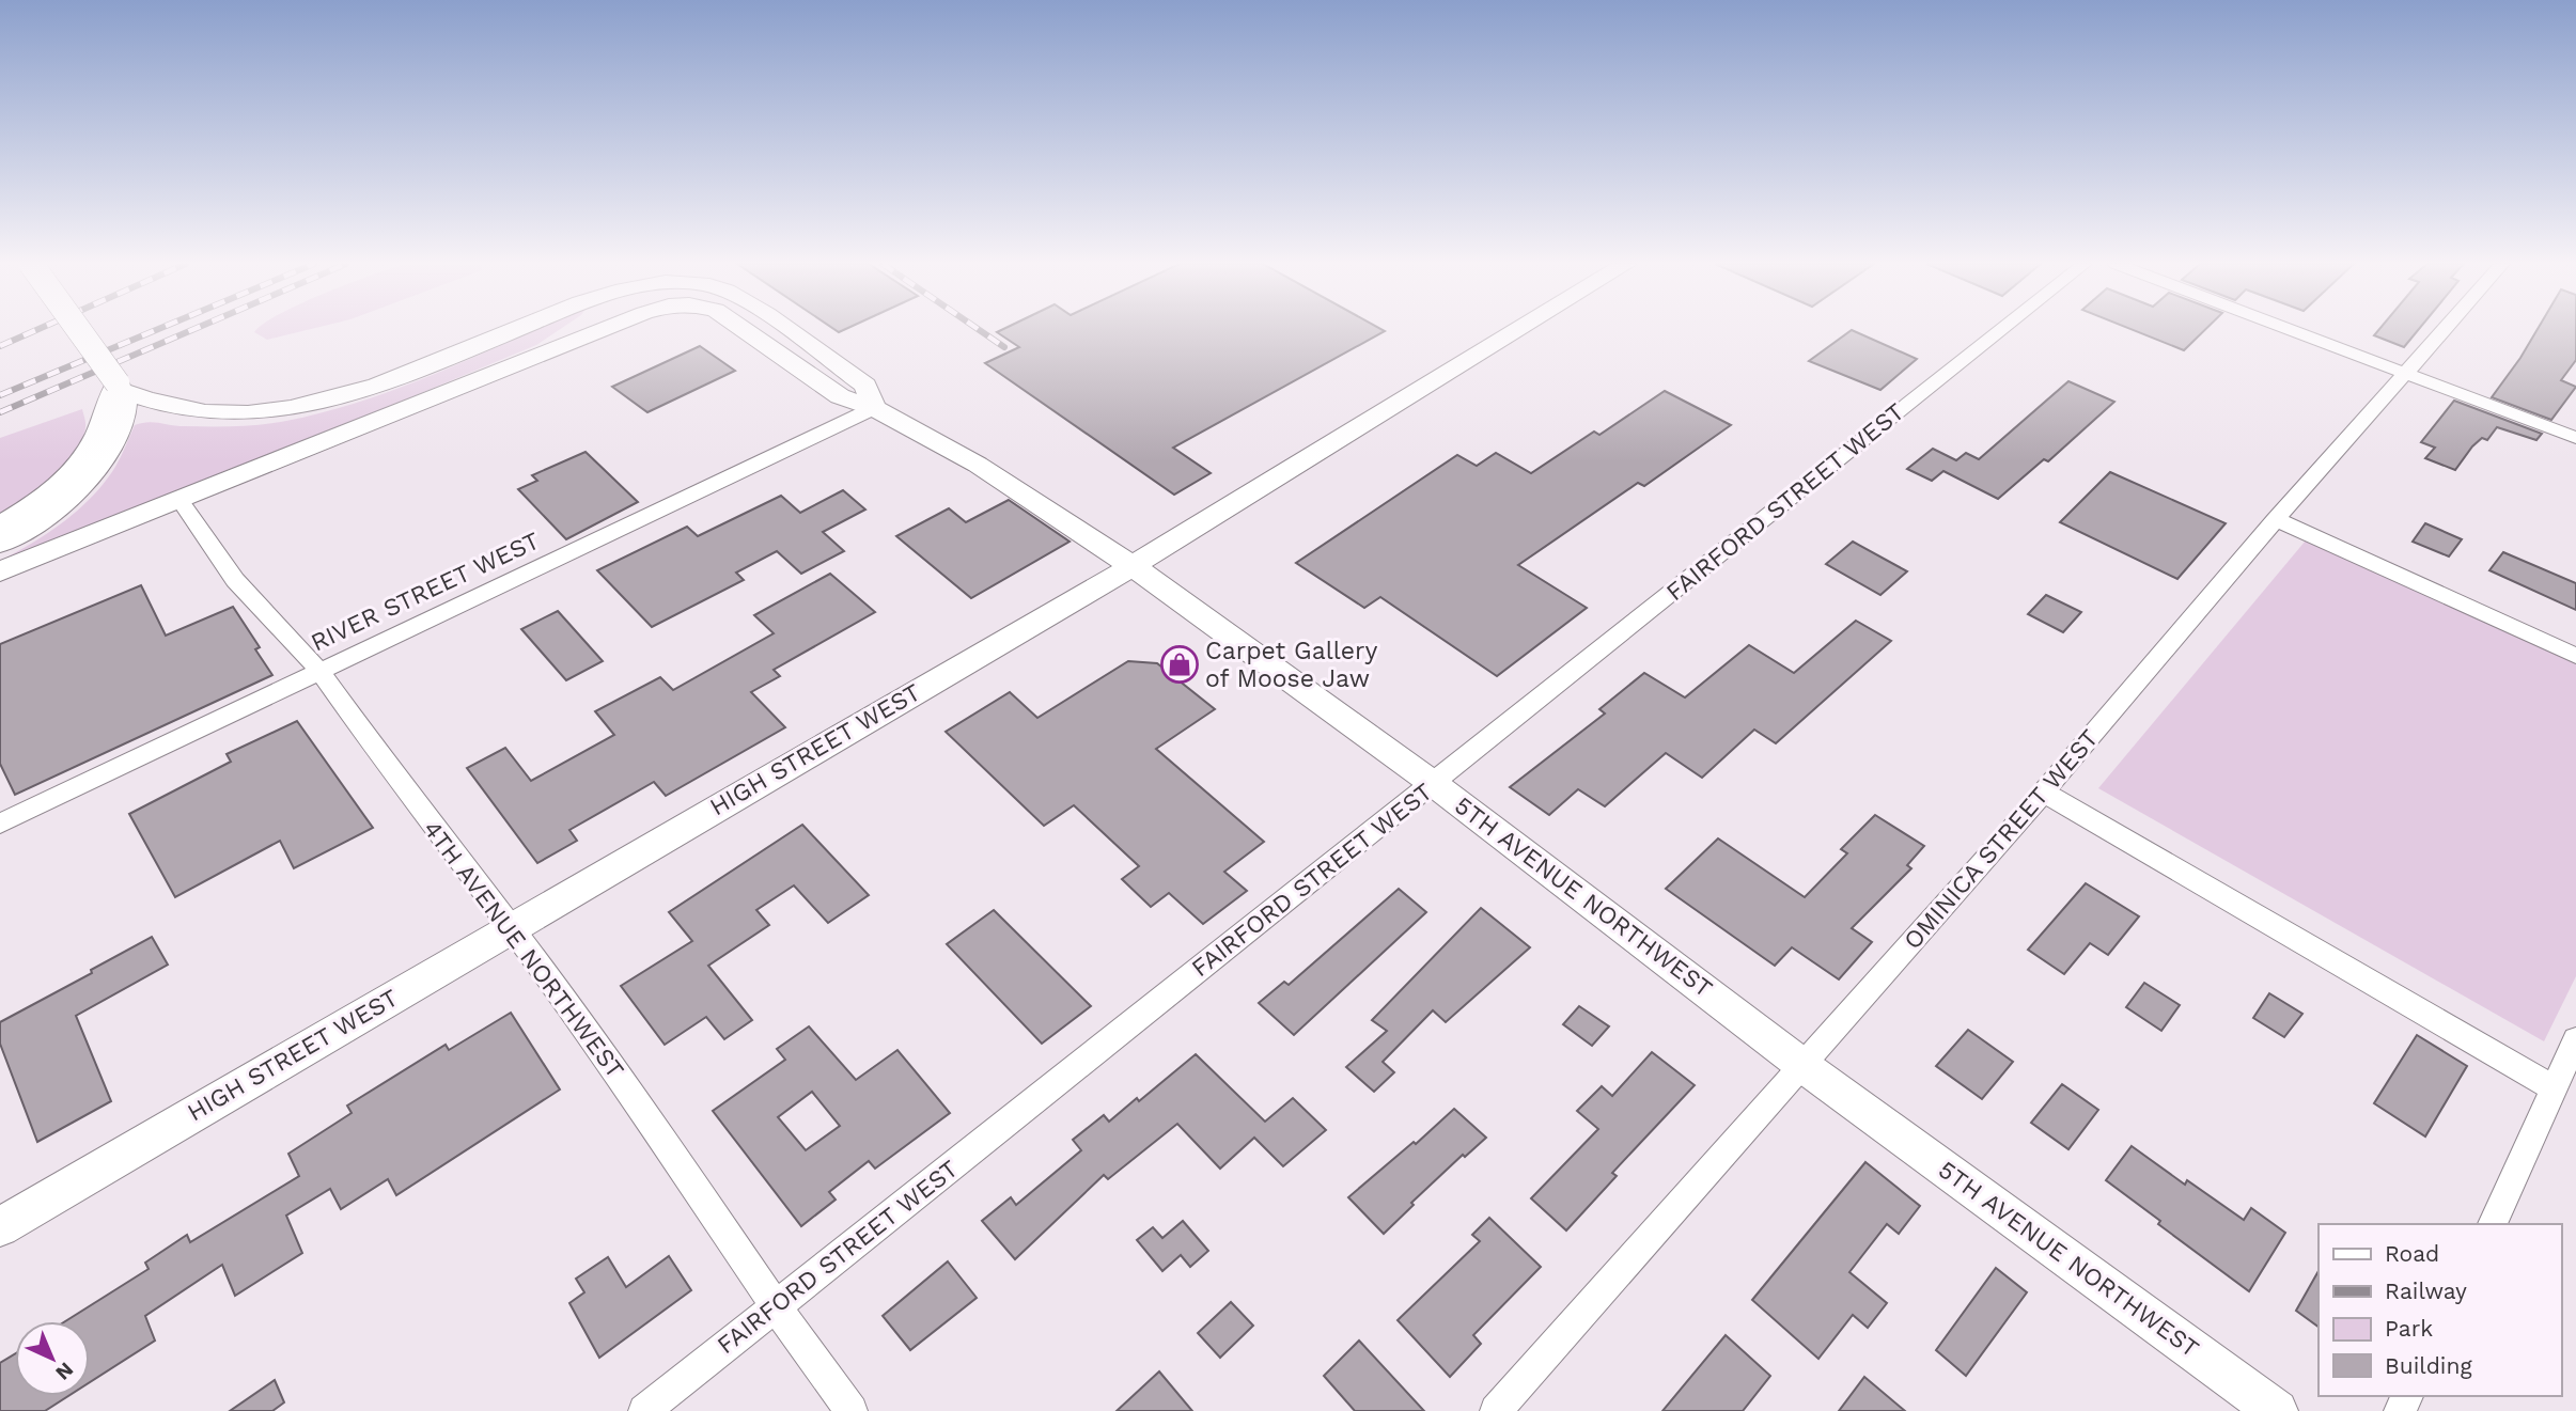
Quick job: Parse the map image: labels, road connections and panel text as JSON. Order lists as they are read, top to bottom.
{
  "streets": {
    "main road": ["HIGH STREET WEST", "5TH AVENUE NORTHWEST"],
    "street": [
      "FAIRFORD STREET WEST",
      "RIVER STREET WEST",
      "OMINICA STREET WEST",
      "4TH AVENUE NORTHWEST"
    ]
  },
  "crossings": [
    ["FAIRFORD STREET WEST", "5TH AVENUE NORTHWEST"],
    ["FAIRFORD STREET WEST", "4TH AVENUE NORTHWEST"],
    ["RIVER STREET WEST", "5TH AVENUE NORTHWEST"],
    ["RIVER STREET WEST", "4TH AVENUE NORTHWEST"],
    ["HIGH STREET WEST", "5TH AVENUE NORTHWEST"],
    ["HIGH STREET WEST", "4TH AVENUE NORTHWEST"],
    ["OMINICA STREET WEST", "5TH AVENUE NORTHWEST"]
  ],
  "places": {
    "shop": ["Carpet Gallery of Moose Jaw"]
  },
  "legend": [
    "Road",
    "Railway",
    "Park",
    "Building"
  ],
  "north": "bottom right"
}
